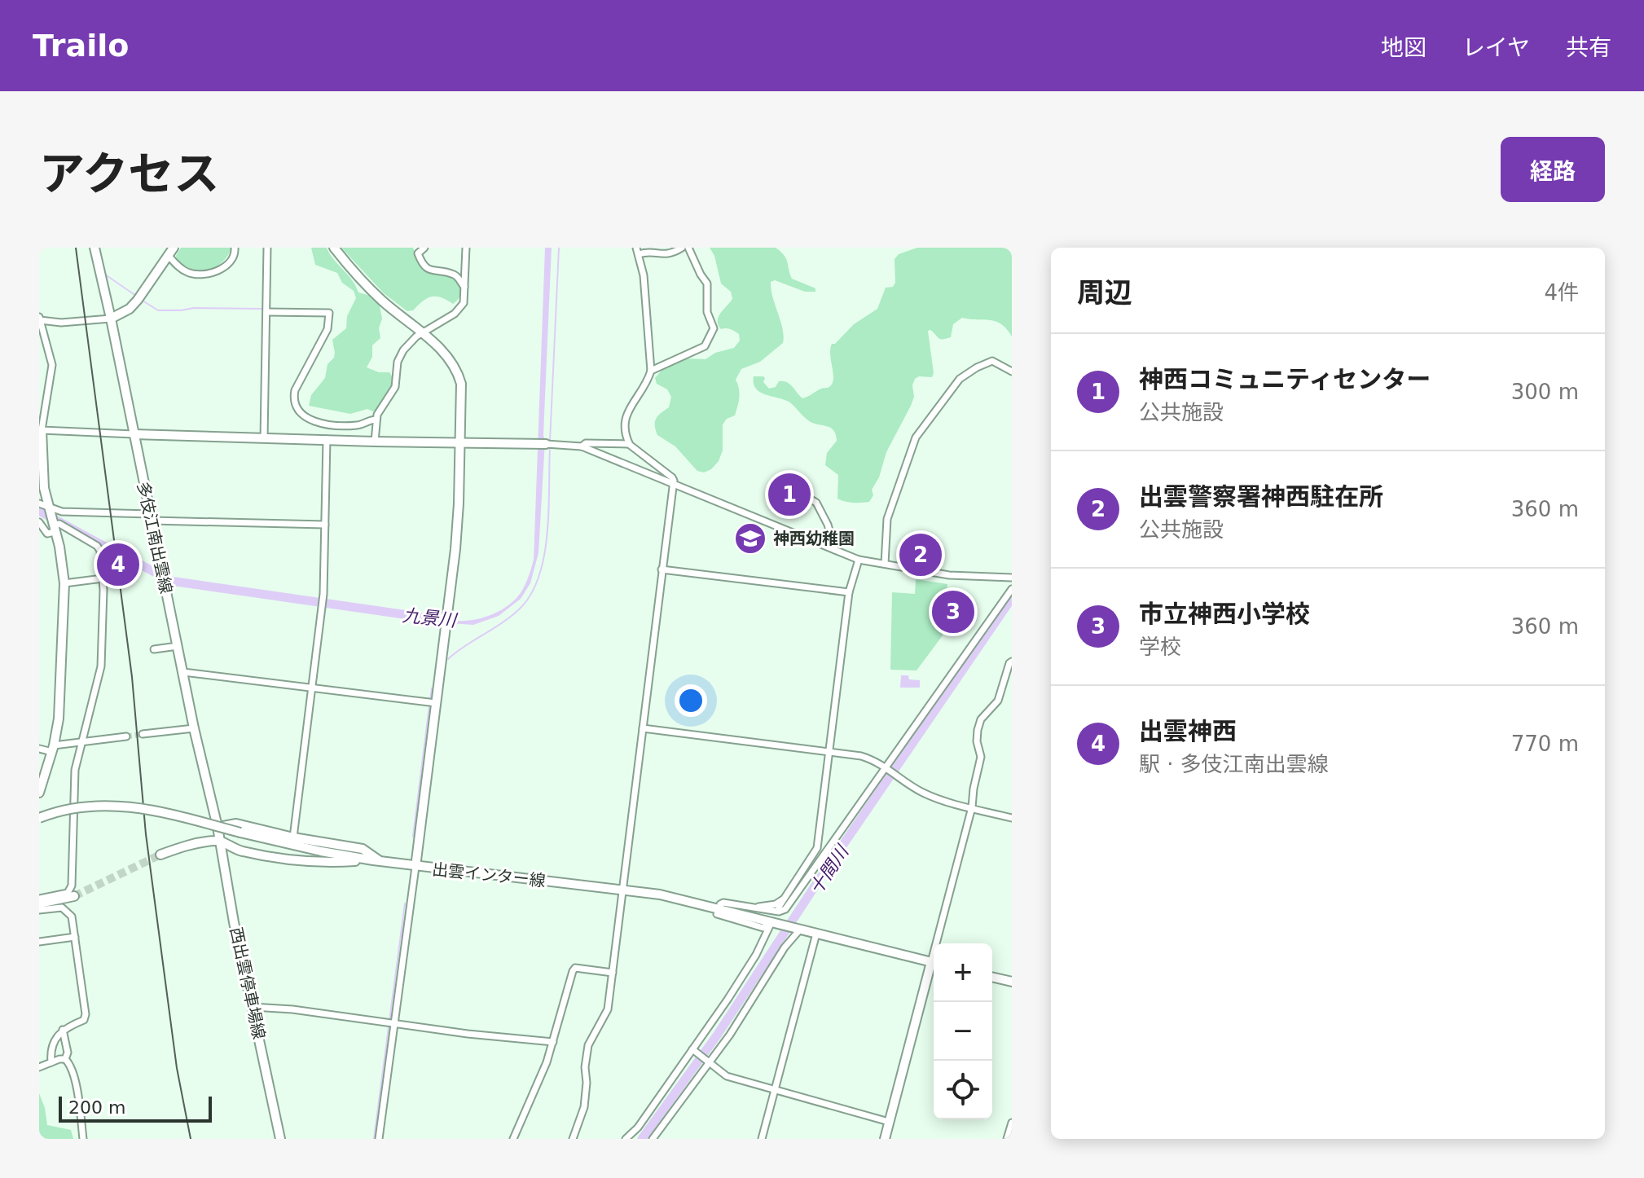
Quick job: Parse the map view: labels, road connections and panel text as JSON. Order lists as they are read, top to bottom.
{
  "streets": {
    "main road": ["多伎江南出雲線", "出雲インター線", "西出雲停車場線"]
  },
  "crossings": [
    ["多伎江南出雲線", "西出雲停車場線"]
  ],
  "water": ["九景川", "十間川"],
  "places": {
    "school or university": ["神西幼稚園"]
  },
  "scale_bar": "200 m",
  "page": {
    "header": "Trailo",
    "nav": ["地図", "レイヤ", "共有"],
    "title": "アクセス",
    "buttons": "経路",
    "heading": ["周辺", "4件"],
    "list": [
      {
        "mark": "1",
        "name": "神西コミュニティセンター",
        "note": "公共施設",
        "value": "300 m"
      },
      {
        "mark": "2",
        "name": "出雲警察署神西駐在所",
        "note": "公共施設",
        "value": "360 m"
      },
      {
        "mark": "3",
        "name": "市立神西小学校",
        "note": "学校",
        "value": "360 m"
      },
      {
        "mark": "4",
        "name": "出雲神西",
        "note": "駅 · 多伎江南出雲線",
        "value": "770 m"
      }
    ],
    "pins": [
      "1",
      "2",
      "4",
      "3"
    ],
    "map_buttons": ["+", "−"],
    "scale": "200 m"
  }
}
